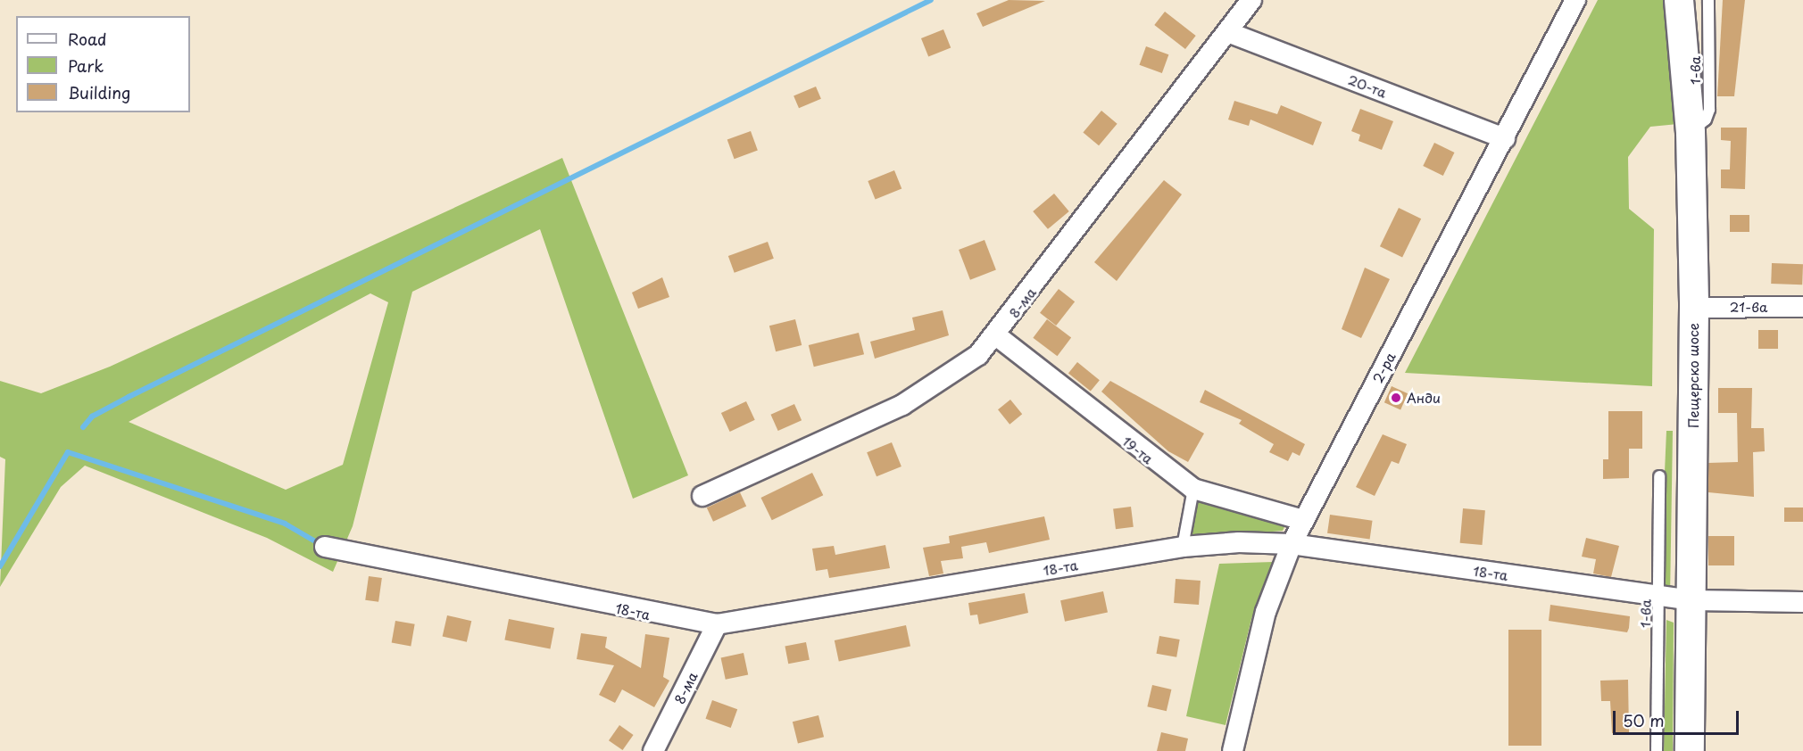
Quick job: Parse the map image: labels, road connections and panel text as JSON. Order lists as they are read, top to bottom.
{
  "streets": {
    "main road": ["Пещерско шосе"],
    "street": [
      "20-та",
      "8-ма",
      "21-ва",
      "2-ра",
      "19-та",
      "18-та"
    ],
    "lane": ["1-ва"]
  },
  "crossings": [
    ["1-ва", "Пещерско шосе"],
    ["1-ва", "18-та"],
    ["20-та", "8-ма"],
    ["20-та", "2-ра"],
    ["8-ма", "19-та"],
    ["8-ма", "18-та"],
    ["21-ва", "Пещерско шосе"],
    ["2-ра", "19-та"],
    ["2-ра", "18-та"],
    ["Пещерско шосе", "18-та"]
  ],
  "places": ["Анди"],
  "legend": ["Road", "Park", "Building"],
  "scale_bar": "50 m"
}
